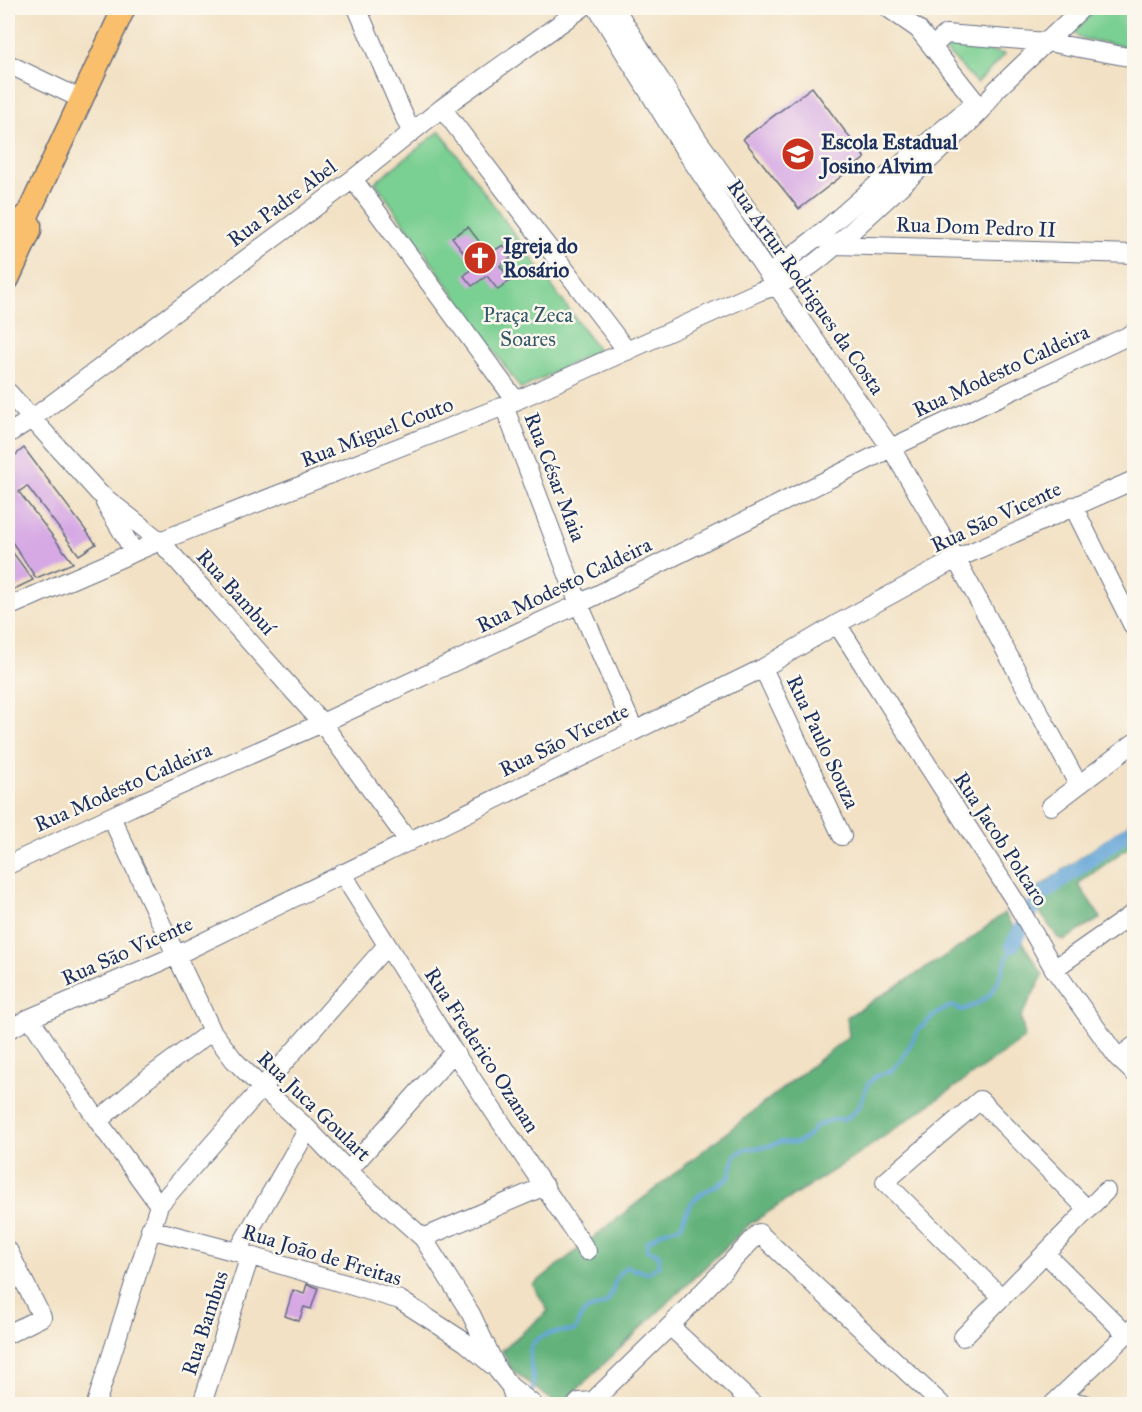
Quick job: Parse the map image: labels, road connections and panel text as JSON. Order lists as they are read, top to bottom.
{
  "streets": {
    "street": [
      "Rua Padre Abel",
      "Rua Dom Pedro II",
      "Rua Artur Rodrigues da Costa",
      "Rua Modesto Caldeira",
      "Rua Miguel Couto",
      "Rua César Maia",
      "Rua São Vicente",
      "Rua Bambuí",
      "Rua Paulo Souza",
      "Rua Jacob Polcaro",
      "Rua Frederico Ozanan",
      "Rua Juca Goulart",
      "Rua João de Freitas",
      "Rua Bambus"
    ]
  },
  "crossings": [
    ["Rua Padre Abel", "Rua Bambuí"],
    ["Rua Dom Pedro II", "Rua Miguel Couto"],
    ["Rua Artur Rodrigues da Costa", "Rua Modesto Caldeira"],
    ["Rua Artur Rodrigues da Costa", "Rua Miguel Couto"],
    ["Rua Artur Rodrigues da Costa", "Rua São Vicente"],
    ["Rua Modesto Caldeira", "Rua César Maia"],
    ["Rua Modesto Caldeira", "Rua Bambuí"],
    ["Rua Modesto Caldeira", "Rua Juca Goulart"],
    ["Rua Miguel Couto", "Rua César Maia"],
    ["Rua Miguel Couto", "Rua Bambuí"],
    ["Rua César Maia", "Rua São Vicente"],
    ["Rua São Vicente", "Rua Bambuí"],
    ["Rua São Vicente", "Rua Paulo Souza"],
    ["Rua São Vicente", "Rua Jacob Polcaro"],
    ["Rua São Vicente", "Rua Frederico Ozanan"],
    ["Rua São Vicente", "Rua Juca Goulart"],
    ["Rua Juca Goulart", "Rua João de Freitas"],
    ["Rua Juca Goulart", "Rua Bambus"],
    ["Rua João de Freitas", "Rua Bambus"]
  ],
  "parks": ["Praça Zeca Soares"],
  "places": {
    "school or university": ["Escola Estadual Josino Alvim"],
    "church": ["Igreja do Rosário"]
  }
}
